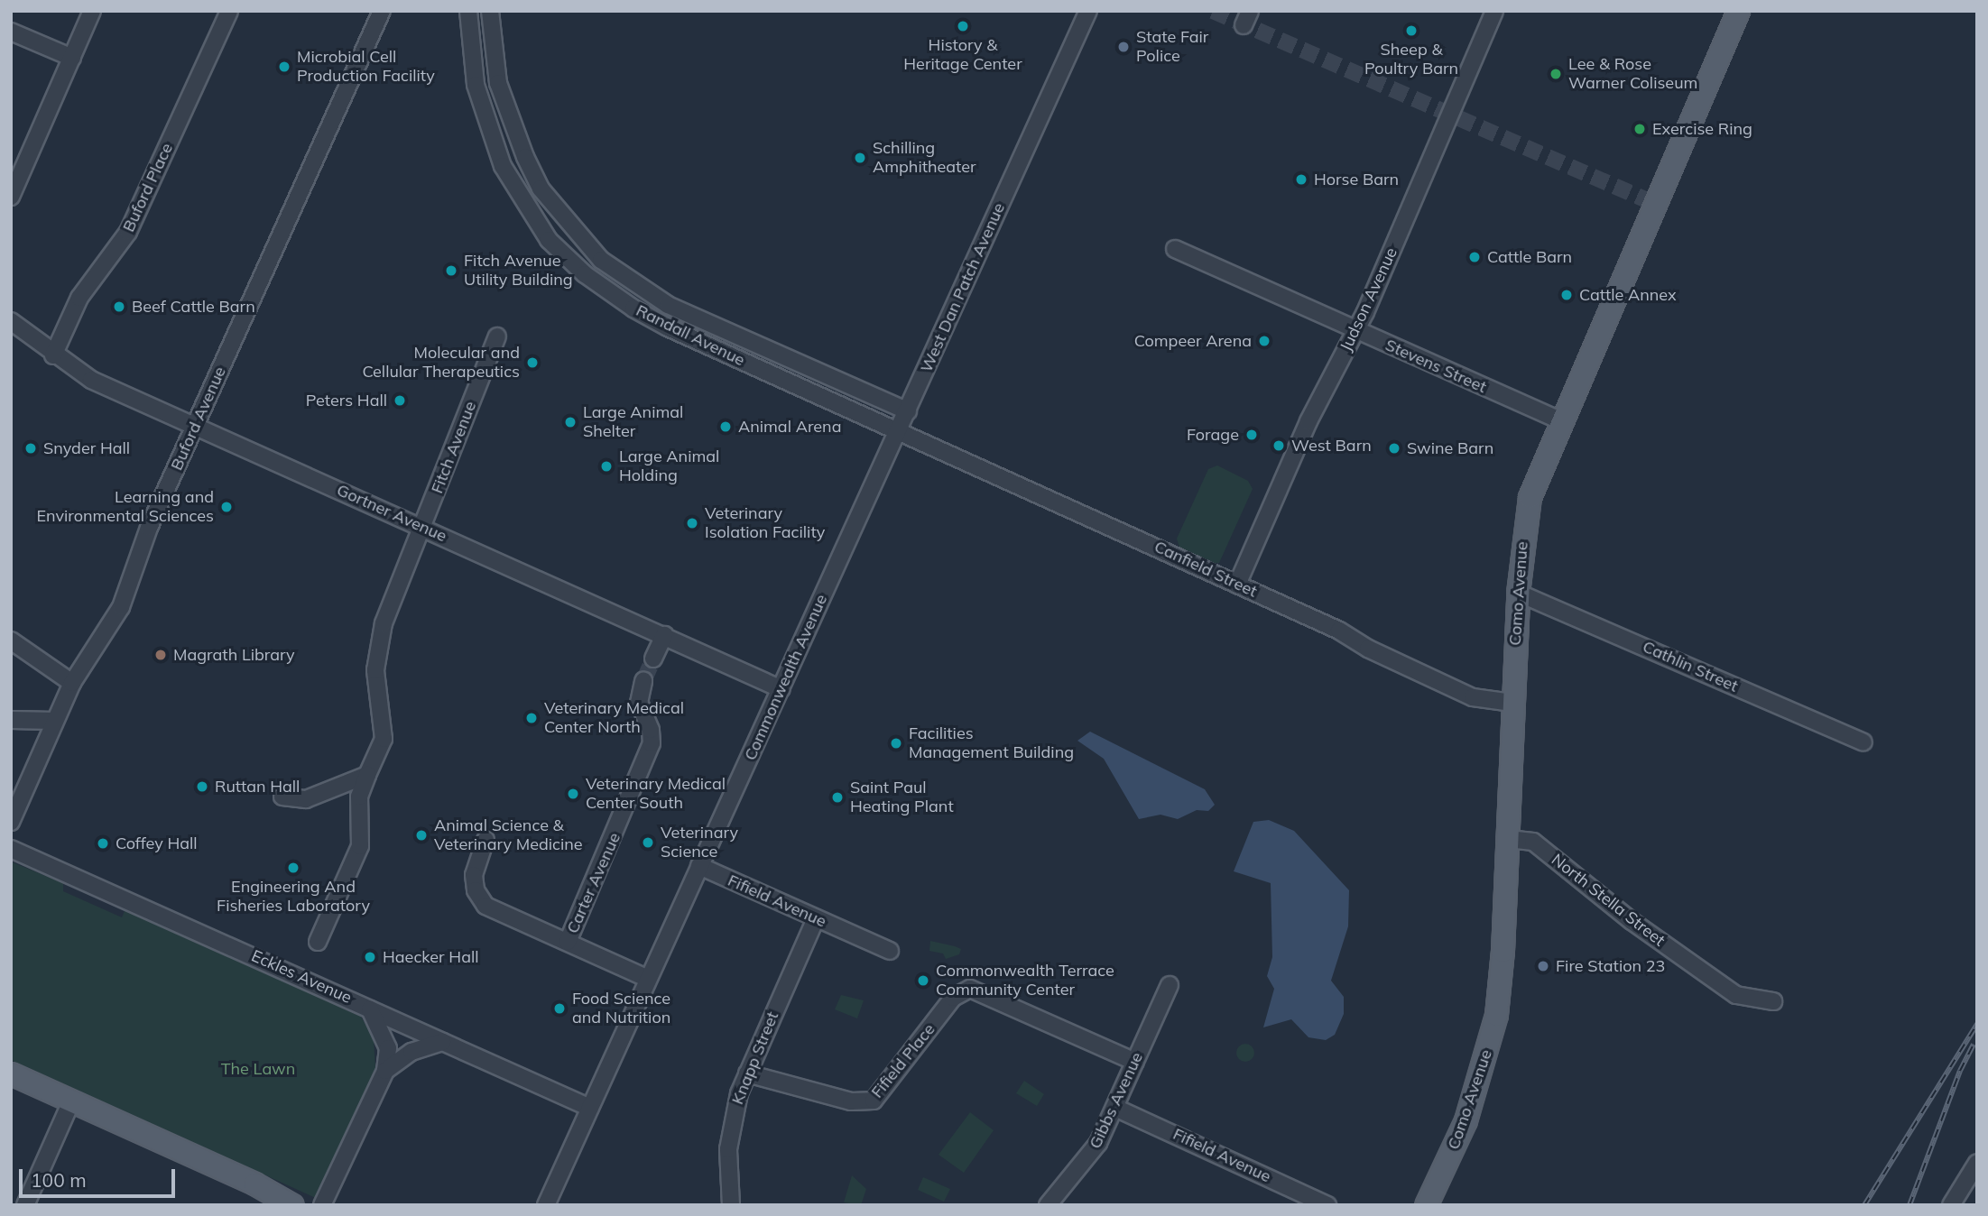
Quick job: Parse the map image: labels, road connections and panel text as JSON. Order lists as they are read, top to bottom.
{
  "streets": {
    "main road": ["Como Avenue"],
    "street": [
      "Buford Place",
      "West Dan Patch Avenue",
      "Judson Avenue",
      "Randall Avenue",
      "Stevens Street",
      "Buford Avenue",
      "Fitch Avenue",
      "Gortner Avenue",
      "Canfield Street",
      "Cathlin Street",
      "Commonwealth Avenue",
      "Carter Avenue",
      "North Stella Street",
      "Fifield Avenue",
      "Eckles Avenue",
      "Knapp Street",
      "Fifield Place",
      "Gibbs Avenue"
    ]
  },
  "crossings": [
    ["Buford Place", "Gortner Avenue"],
    ["West Dan Patch Avenue", "Randall Avenue"],
    ["West Dan Patch Avenue", "Canfield Street"],
    ["West Dan Patch Avenue", "Commonwealth Avenue"],
    ["Judson Avenue", "Stevens Street"],
    ["Judson Avenue", "Canfield Street"],
    ["Randall Avenue", "Canfield Street"],
    ["Stevens Street", "Como Avenue"],
    ["Buford Avenue", "Gortner Avenue"],
    ["Fitch Avenue", "Gortner Avenue"],
    ["Gortner Avenue", "Commonwealth Avenue"],
    ["Canfield Street", "Como Avenue"],
    ["Como Avenue", "Cathlin Street"],
    ["Como Avenue", "North Stella Street"],
    ["Commonwealth Avenue", "Fifield Avenue"],
    ["Commonwealth Avenue", "Eckles Avenue"],
    ["Fifield Avenue", "Knapp Street"],
    ["Fifield Avenue", "Gibbs Avenue"],
    ["Knapp Street", "Fifield Place"],
    ["Fifield Place", "Gibbs Avenue"]
  ],
  "parks": ["The Lawn"],
  "places": [
    "History & Heritage Center",
    "Sheep & Poultry Barn",
    "State Fair Police",
    "Microbial Cell Production Facility",
    "Lee & Rose Warner Coliseum",
    "Exercise Ring",
    "Schilling Amphitheater",
    "Horse Barn",
    "Cattle Barn",
    "Fitch Avenue Utility Building",
    "Cattle Annex",
    "Beef Cattle Barn",
    "Compeer Arena",
    "Molecular and Cellular Therapeutics",
    "Peters Hall",
    "Large Animal Shelter",
    "Animal Arena",
    "Forage",
    "West Barn",
    "Snyder Hall",
    "Swine Barn",
    "Large Animal Holding",
    "Learning and Environmental Sciences",
    "Veterinary Isolation Facility",
    "Magrath Library",
    "Veterinary Medical Center North",
    "Facilities Management Building",
    "Ruttan Hall",
    "Veterinary Medical Center South",
    "Saint Paul Heating Plant",
    "Animal Science & Veterinary Medicine",
    "Veterinary Science",
    "Coffey Hall",
    "Engineering And Fisheries Laboratory",
    "Haecker Hall",
    "Fire Station 23",
    "Commonwealth Terrace Community Center",
    "Food Science and Nutrition"
  ],
  "scale_bar": "100 m"
}
